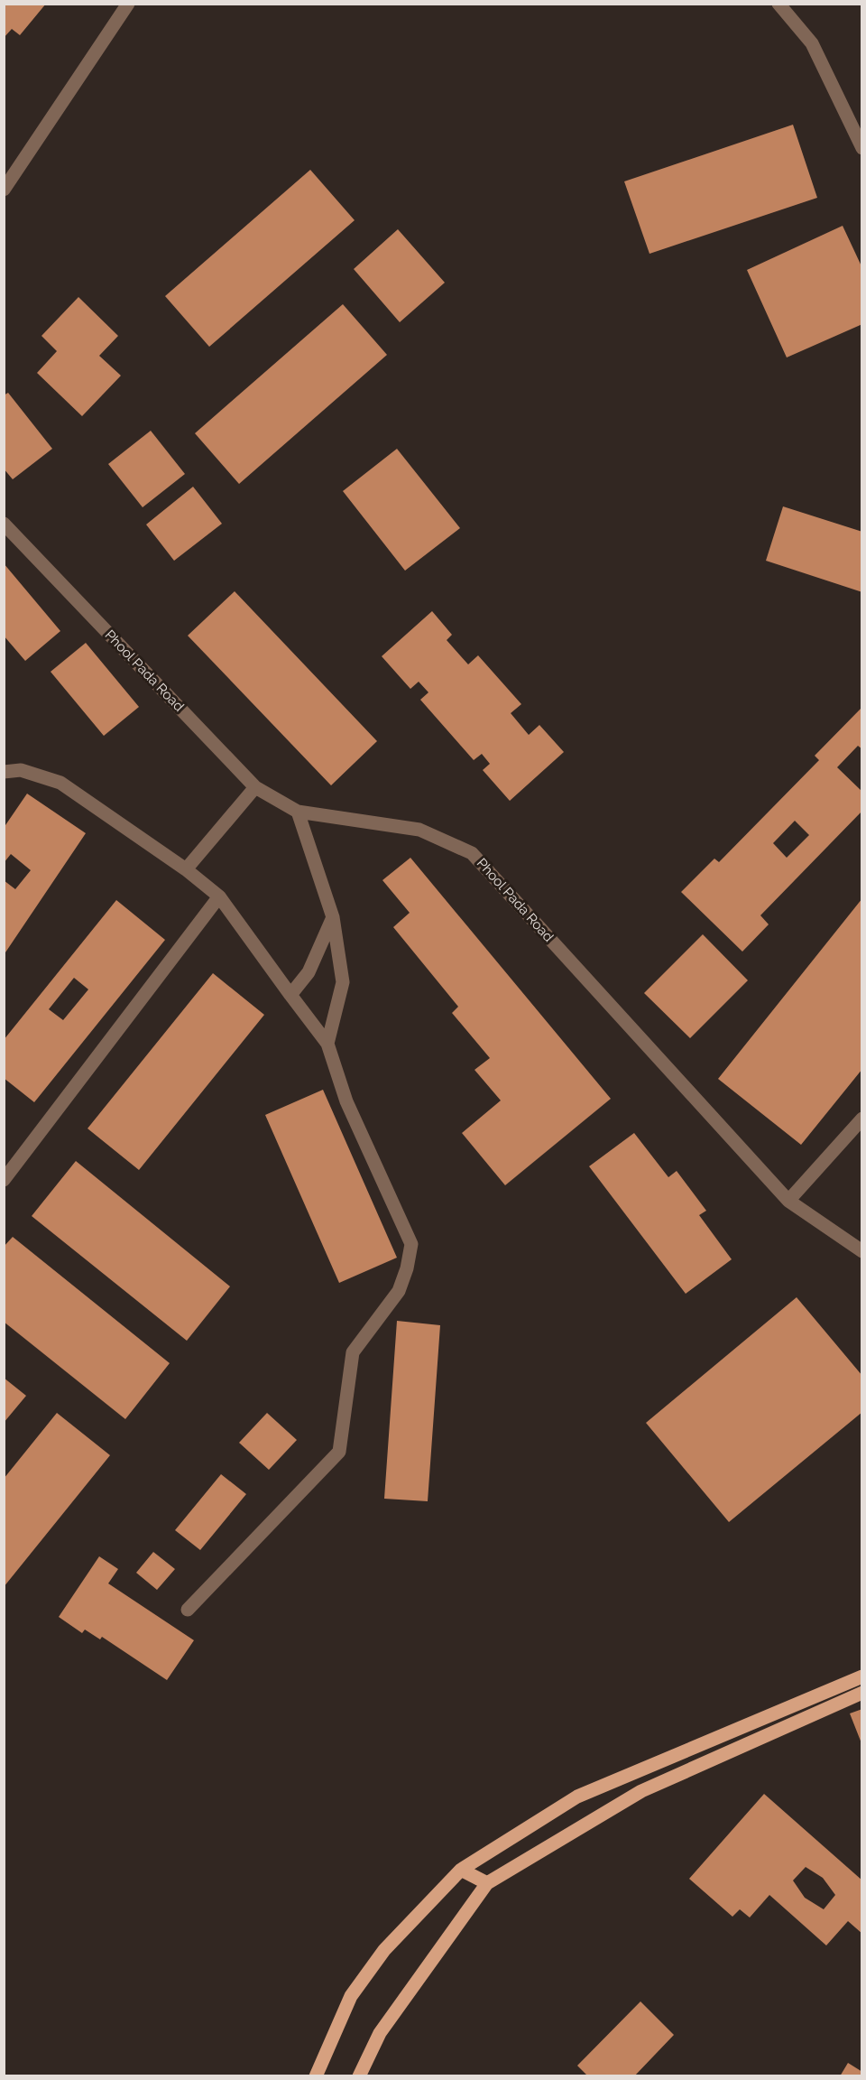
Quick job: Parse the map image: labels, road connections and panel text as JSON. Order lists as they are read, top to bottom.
{
  "streets": {
    "street": ["Phool Pada Road"]
  }
}
